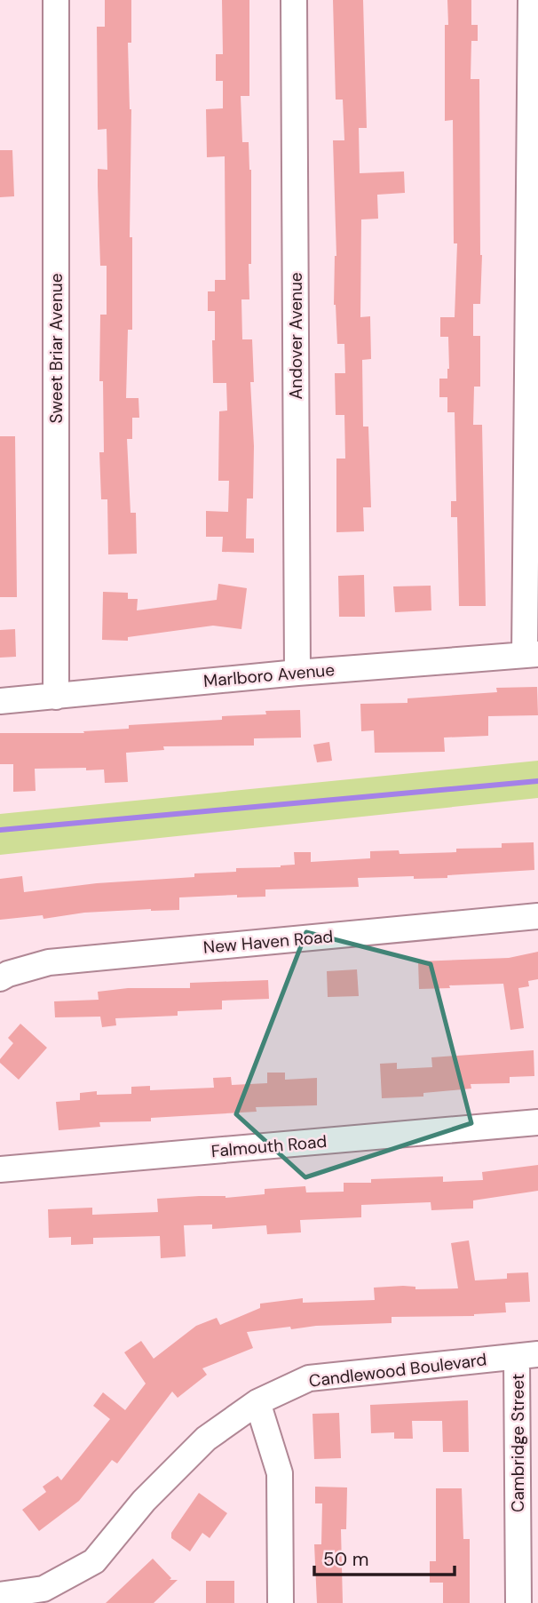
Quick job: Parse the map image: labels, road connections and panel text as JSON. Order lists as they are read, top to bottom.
{
  "streets": {
    "street": [
      "Andover Avenue",
      "Sweet Briar Avenue",
      "Marlboro Avenue",
      "New Haven Road",
      "Falmouth Road",
      "Candlewood Boulevard",
      "Cambridge Street"
    ]
  },
  "crossings": [
    ["Andover Avenue", "Marlboro Avenue"],
    ["Sweet Briar Avenue", "Marlboro Avenue"],
    ["Candlewood Boulevard", "Cambridge Street"]
  ],
  "scale_bar": "50 m"
}
